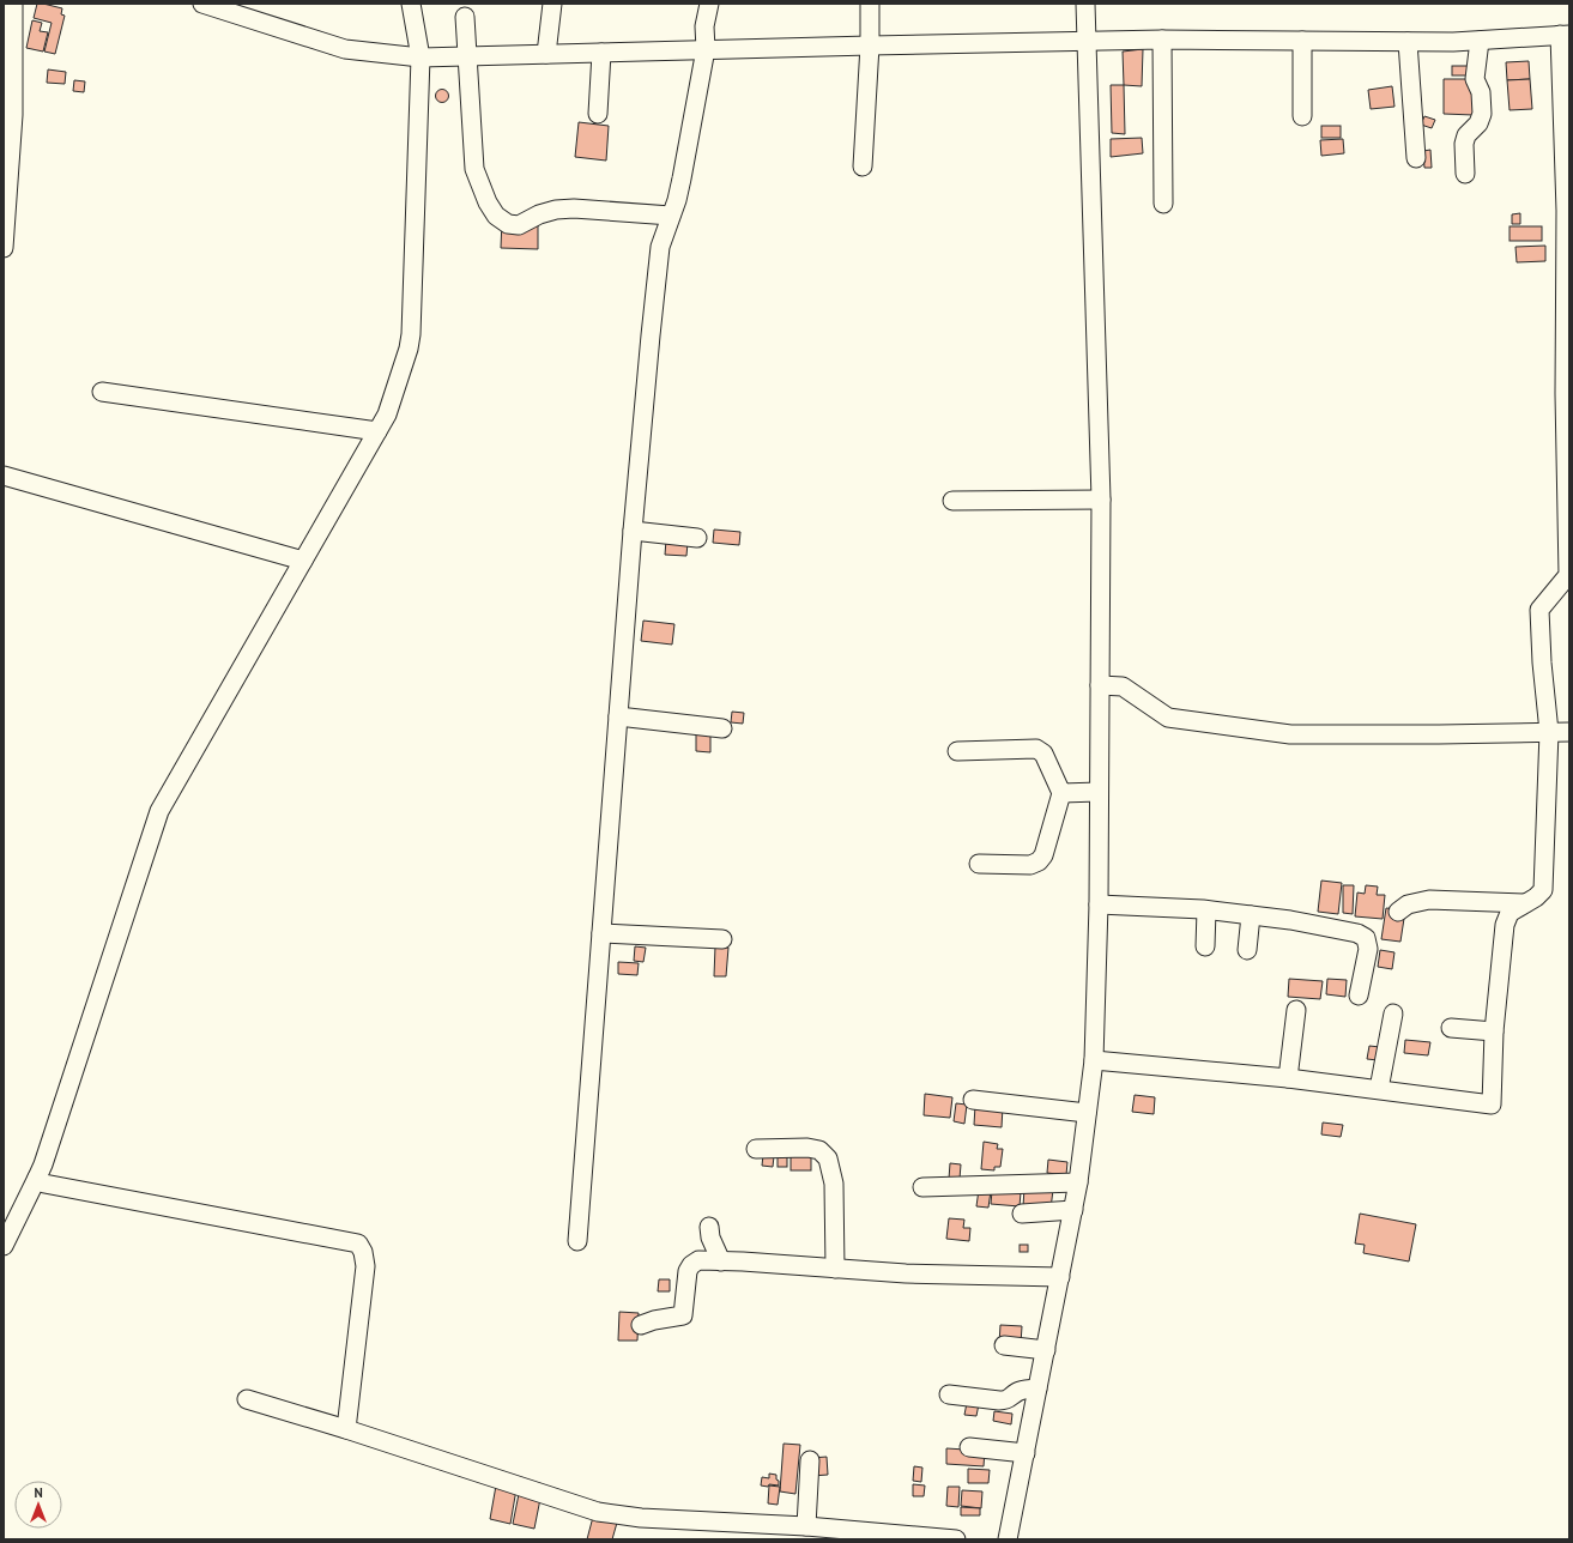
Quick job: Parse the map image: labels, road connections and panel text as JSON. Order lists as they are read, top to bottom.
{
  "north": "top"
}
